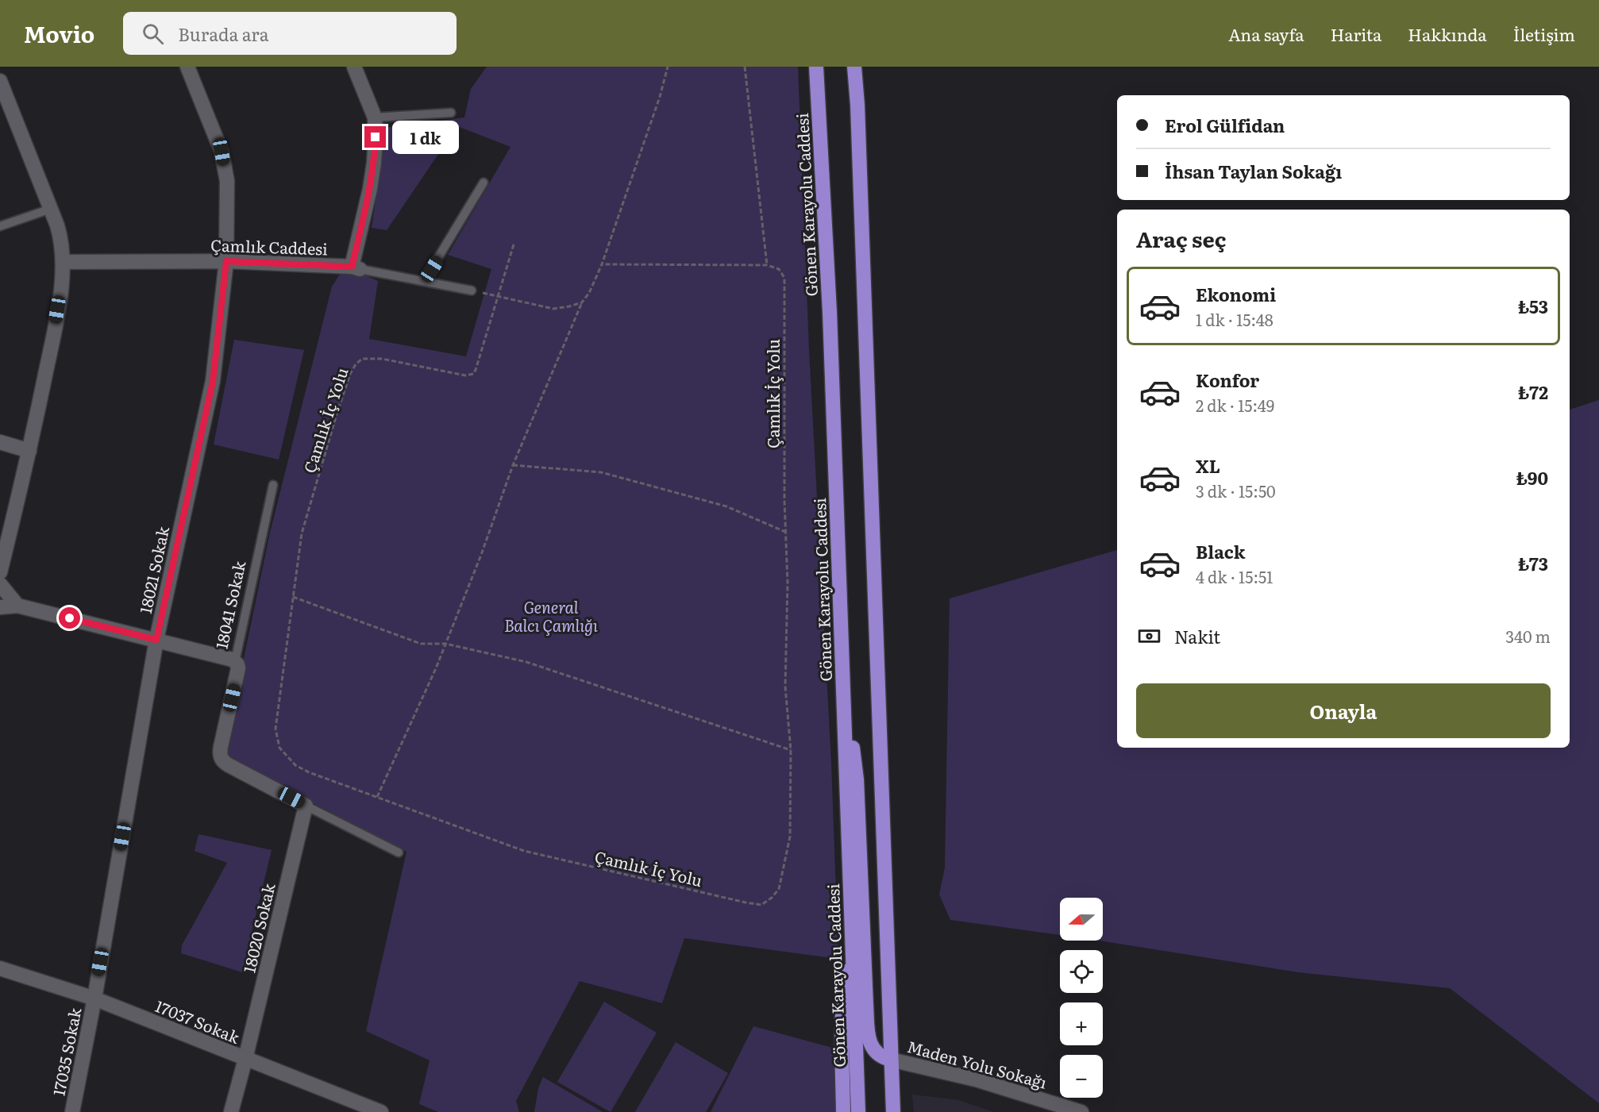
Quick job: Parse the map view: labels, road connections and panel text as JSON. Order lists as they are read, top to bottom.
{
  "streets": {
    "highway": ["Gönen Karayolu Caddesi"],
    "street": [
      "Çamlık Caddesi",
      "18021 Sokak",
      "18041 Sokak",
      "18020 Sokak",
      "17037 Sokak",
      "17035 Sokak",
      "Maden Yolu Sokağı"
    ],
    "path": ["Çamlık İç Yolu"]
  },
  "crossings": [
    ["Çamlık Caddesi", "18021 Sokak"],
    ["18021 Sokak", "17037 Sokak"],
    ["18021 Sokak", "17035 Sokak"],
    ["18041 Sokak", "18020 Sokak"],
    ["18020 Sokak", "17037 Sokak"],
    ["17037 Sokak", "17035 Sokak"]
  ],
  "parks": ["General Balcı Çamlığı"],
  "north": "left",
  "page": {
    "header": "Movio",
    "search": "Burada ara",
    "nav": [
      "Ana sayfa",
      "Harita",
      "Hakkında",
      "İletişim"
    ],
    "banner": ["Erol Gülfidan", "İhsan Taylan Sokağı"],
    "bubble": "1 dk",
    "heading": "Araç seç",
    "list": [
      {
        "name": "Ekonomi",
        "note": "1 dk · 15:48",
        "value": "₺53"
      },
      {
        "name": "Konfor",
        "note": "2 dk · 15:49",
        "value": "₺72"
      },
      {
        "name": "XL",
        "note": "3 dk · 15:50",
        "value": "₺90"
      },
      {
        "name": "Black",
        "note": "4 dk · 15:51",
        "value": "₺73"
      }
    ],
    "pay": ["Nakit", "340 m"],
    "buttons": "Onayla",
    "map_buttons": ["+", "−"]
  }
}
